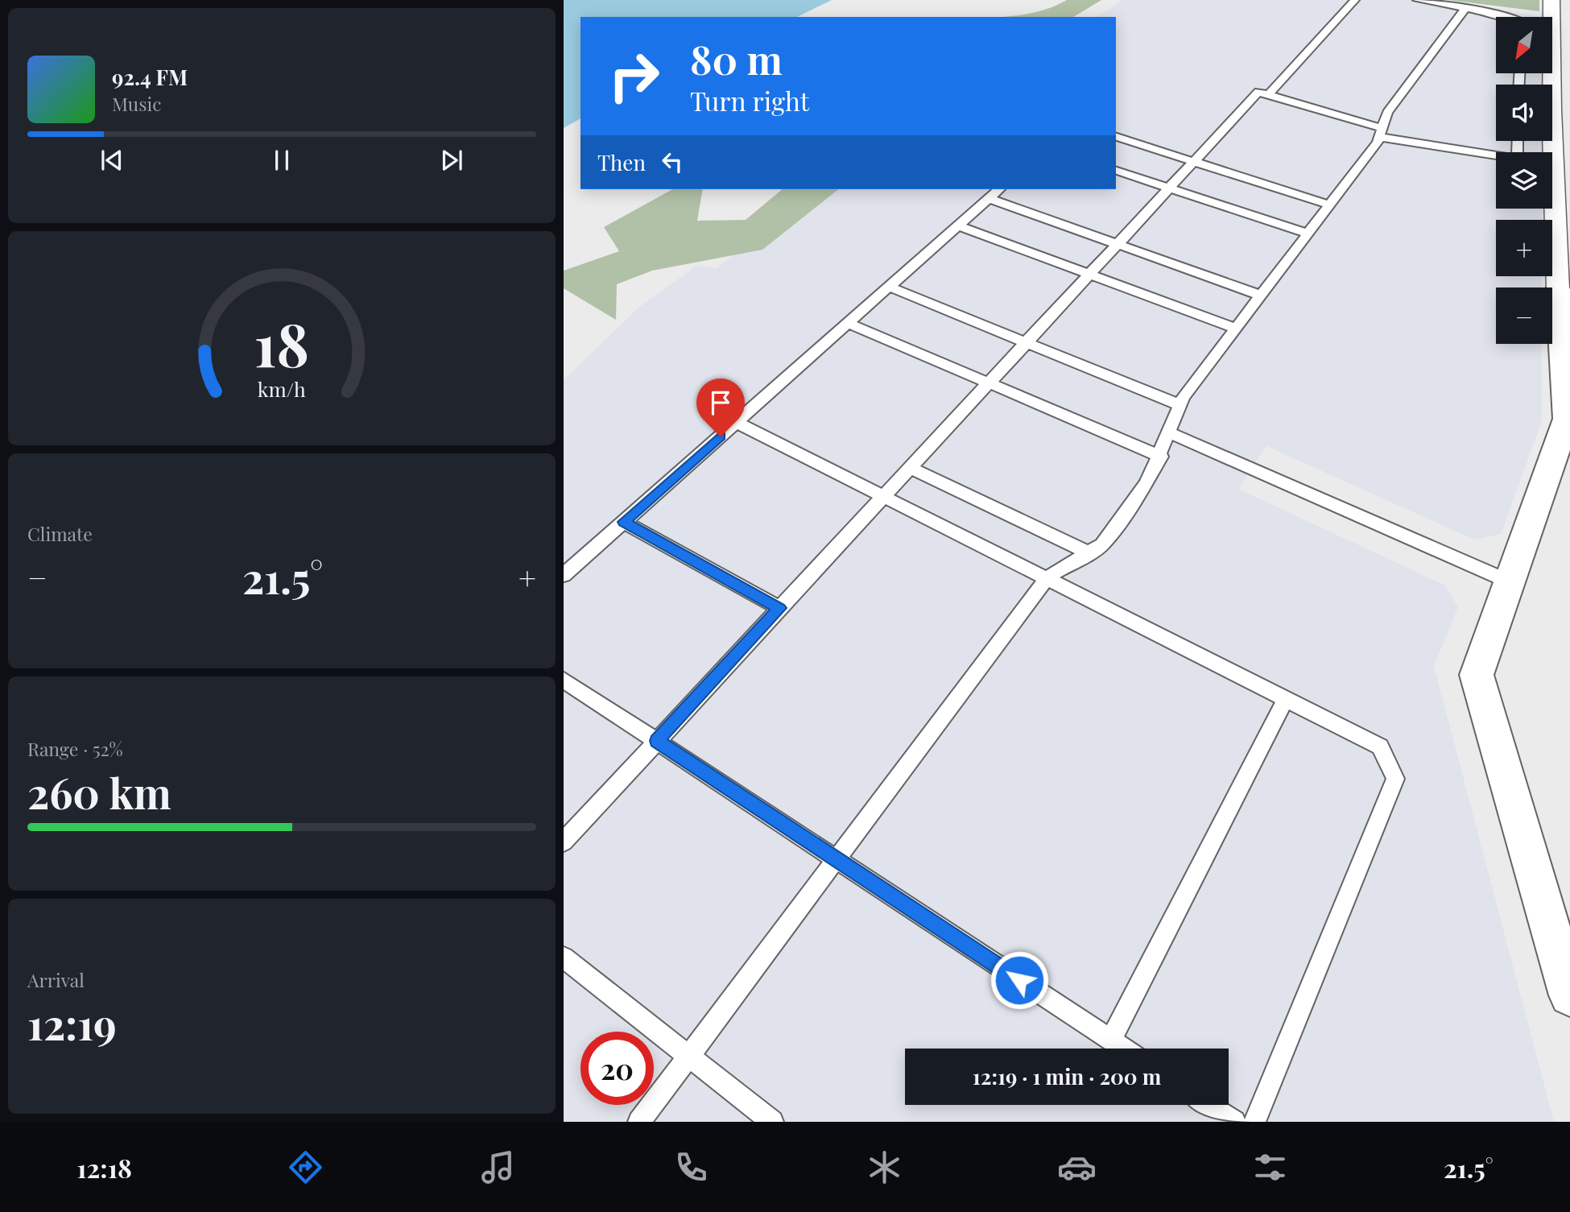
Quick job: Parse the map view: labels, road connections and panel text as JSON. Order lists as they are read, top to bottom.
{
  "north": "bottom left",
  "page": {
    "map_buttons": ["+", "−"],
    "turn": ["80 m", "Turn right"],
    "song": ["92.4 FM", "Music"],
    "then": "Then",
    "tile": [
      "Climate",
      ["Range · 52%", "260 km"],
      ["Arrival", "12:19"]
    ],
    "heat": ["−", "21.5°", "+"],
    "limit": "20",
    "trip": "12:19 · 1 min · 200 m",
    "tabs": ["12:18", "21.5°"],
    "gauge": ["18", "km/h"]
  }
}
